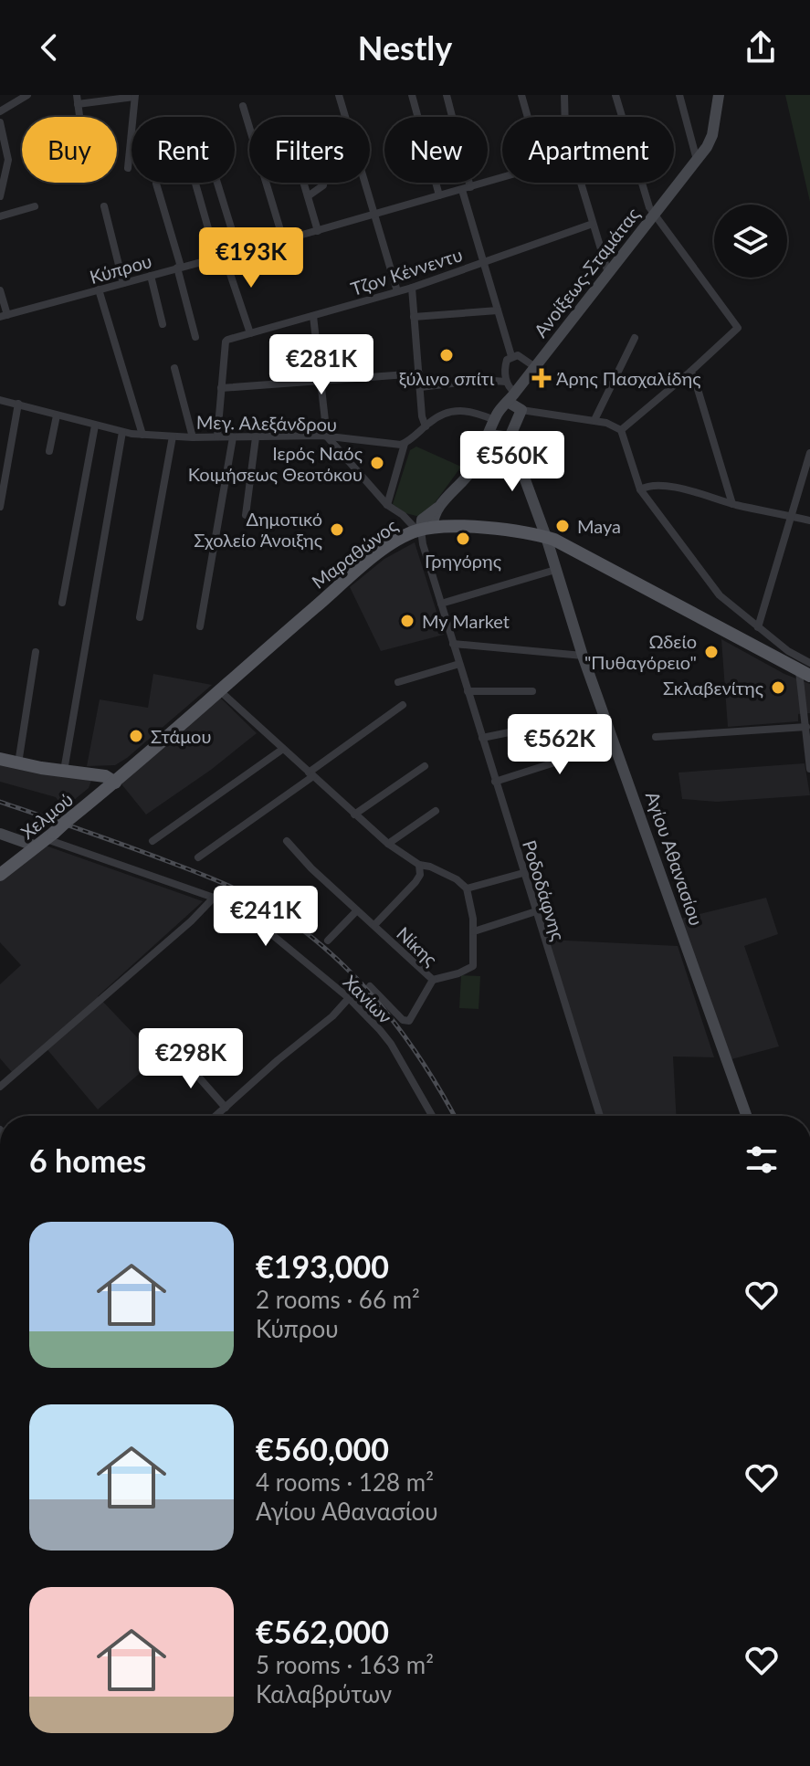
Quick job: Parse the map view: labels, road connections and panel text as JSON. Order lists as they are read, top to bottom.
{
  "streets": {
    "main road": ["Μαραθώνος", "Χελμού"],
    "street": [
      "Κύπρου",
      "Τζον Κέννεντυ",
      "Ανοίξεως-Σταμάτας",
      "Μεγ. Αλεξάνδρου",
      "Αγίου Αθανασίου",
      "Ροδοδάφνης",
      "Νίκης",
      "Χανίων"
    ]
  },
  "crossings": [
    ["Ανοίξεως-Σταμάτας", "Μαραθώνος"],
    ["Ανοίξεως-Σταμάτας", "Ροδοδάφνης"],
    ["Μαραθώνος", "Χελμού"],
    ["Μαραθώνος", "Ροδοδάφνης"],
    ["Χελμού", "Χανίων"]
  ],
  "places": {
    "other": [
      "ξύλινο σπίτι",
      "Ιερός Ναός Κοιμήσεως Θεοτόκου",
      "Maya",
      "Δημοτικό Σχολείο Άνοιξης",
      "Γρηγόρης",
      "My Market",
      "Ωδείο \"Πυθαγόρειο\"",
      "Σκλαβενίτης",
      "Στάμου"
    ],
    "health": ["Άρης Πασχαλίδης"]
  },
  "page": {
    "header": "Nestly",
    "chip": [
      "Buy",
      "Rent",
      "Filters",
      "New",
      "Apartment"
    ],
    "price": [
      "€193K",
      "€281K",
      "€560K",
      "€562K",
      "€241K",
      "€298K"
    ],
    "heading": "6 homes",
    "list": [
      {
        "name": "€193,000",
        "note": "2 rooms · 66 m² · Κύπρου"
      },
      {
        "name": "€560,000",
        "note": "4 rooms · 128 m² · Αγίου Αθανασίου"
      },
      {
        "name": "€562,000",
        "note": "5 rooms · 163 m² · Καλαβρύτων"
      }
    ]
  }
}
